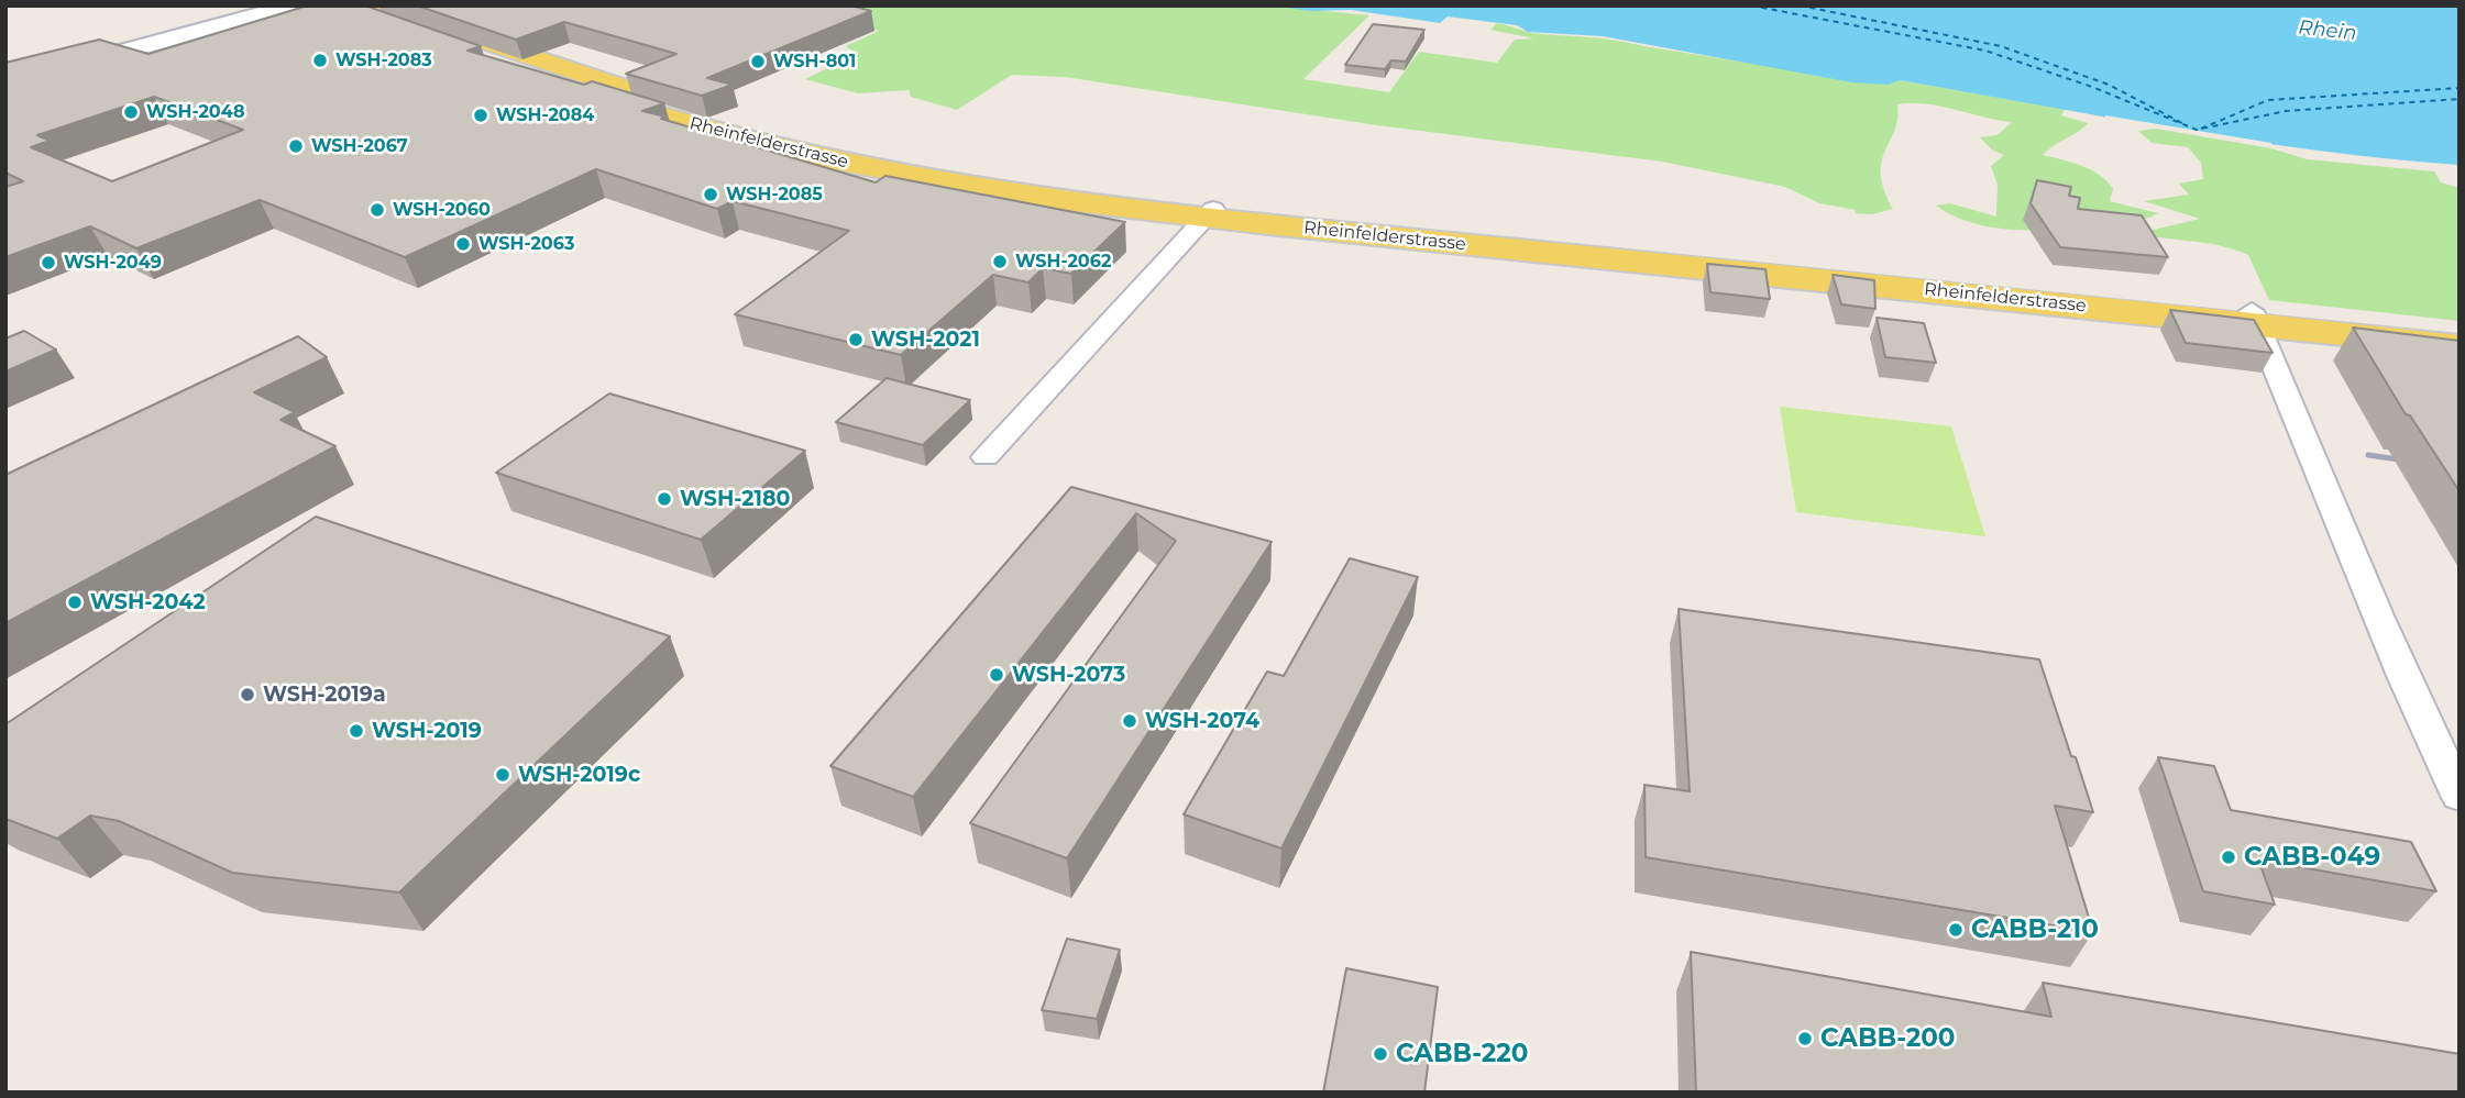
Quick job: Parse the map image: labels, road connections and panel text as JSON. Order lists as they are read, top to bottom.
{
  "streets": {
    "main road": ["Rheinfelderstrasse"]
  },
  "water": ["Rhein"],
  "places": [
    "WSH-2083",
    "WSH-801",
    "WSH-2048",
    "WSH-2084",
    "WSH-2067",
    "WSH-2085",
    "WSH-2060",
    "WSH-2063",
    "WSH-2062",
    "WSH-2049",
    "WSH-2021",
    "WSH-2180",
    "WSH-2042",
    "WSH-2073",
    "WSH-2019a",
    "WSH-2074",
    "WSH-2019",
    "WSH-2019c",
    "CABB-049",
    "CABB-210",
    "CABB-200",
    "CABB-220"
  ]
}
